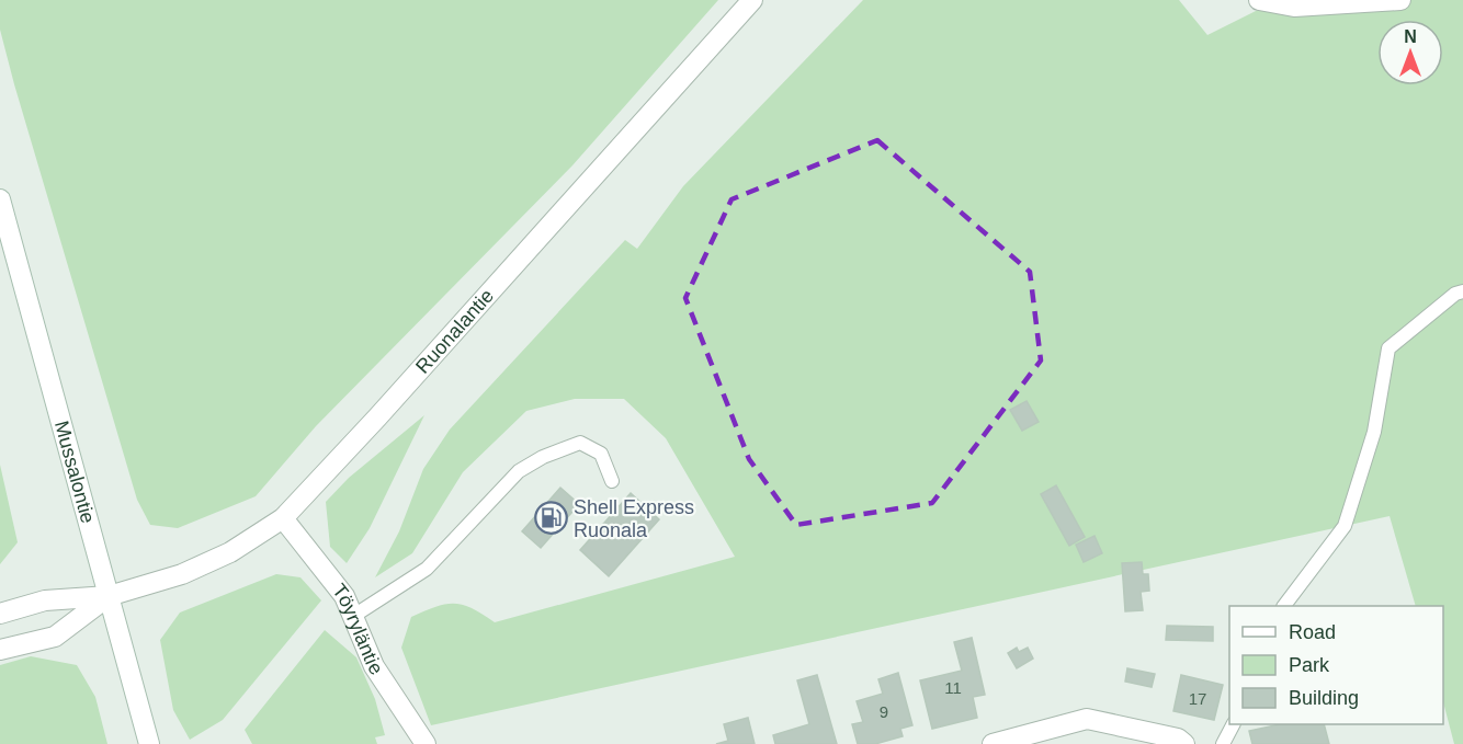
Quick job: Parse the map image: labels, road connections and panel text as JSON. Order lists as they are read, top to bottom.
{
  "streets": {
    "street": ["Ruonalantie", "Mussalontie", "Töyryläntie"]
  },
  "crossings": [
    ["Ruonalantie", "Mussalontie"],
    ["Ruonalantie", "Töyryläntie"]
  ],
  "places": {
    "fuel station": ["Shell Express Ruonala"]
  },
  "house_numbers": ["11", "17", "9"],
  "legend": ["Road", "Park", "Building"],
  "north": "top"
}
